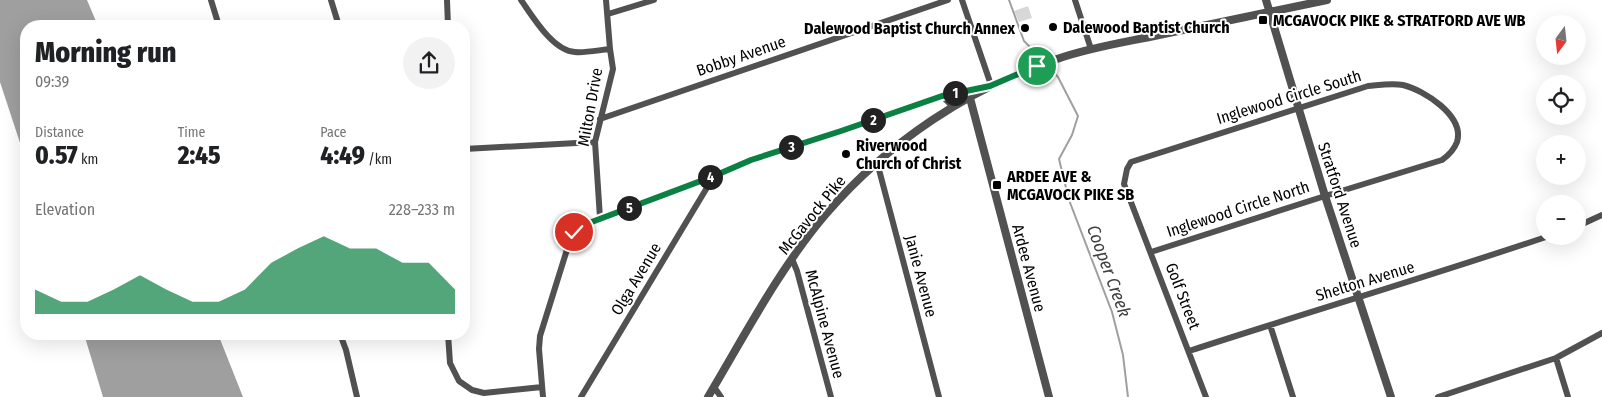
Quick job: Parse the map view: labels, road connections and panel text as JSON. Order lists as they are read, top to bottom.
{
  "streets": {
    "street": [
      "Bobby Avenue",
      "Inglewood Circle South",
      "Milton Drive",
      "Stratford Avenue",
      "Inglewood Circle North",
      "McGavock Pike",
      "Ardee Avenue",
      "Janie Avenue",
      "Olga Avenue",
      "Shelton Avenue",
      "Golf Street",
      "McAlpine Avenue"
    ]
  },
  "crossings": [
    ["Bobby Avenue", "Milton Drive"],
    ["Inglewood Circle South", "Stratford Avenue"],
    ["Inglewood Circle South", "Inglewood Circle North"],
    ["Inglewood Circle South", "Golf Street"],
    ["Stratford Avenue", "Inglewood Circle North"],
    ["Stratford Avenue", "McGavock Pike"],
    ["Stratford Avenue", "Shelton Avenue"],
    ["Inglewood Circle North", "Golf Street"],
    ["McGavock Pike", "Ardee Avenue"],
    ["McGavock Pike", "Janie Avenue"],
    ["McGavock Pike", "McAlpine Avenue"],
    ["Shelton Avenue", "Golf Street"]
  ],
  "water": ["Cooper Creek"],
  "places": {
    "transit": ["MCGAVOCK PIKE & STRATFORD AVE WB", "ARDEE AVE & MCGAVOCK PIKE SB"],
    "other": ["Dalewood Baptist Church", "Dalewood Baptist Church Annex", "Riverwood Church of Christ"]
  },
  "north": "bottom",
  "page": {
    "map_buttons": ["+", "−"],
    "heading": ["Morning run", "09:39"],
    "pins": [
      "1",
      "2",
      "3",
      "4",
      "5"
    ],
    "stats": [
      ["Distance", "0.57 km"],
      ["Time", "2:45"],
      ["Pace", "4:49 /km"]
    ],
    "chart": ["Elevation", "228–233 m"]
  }
}
